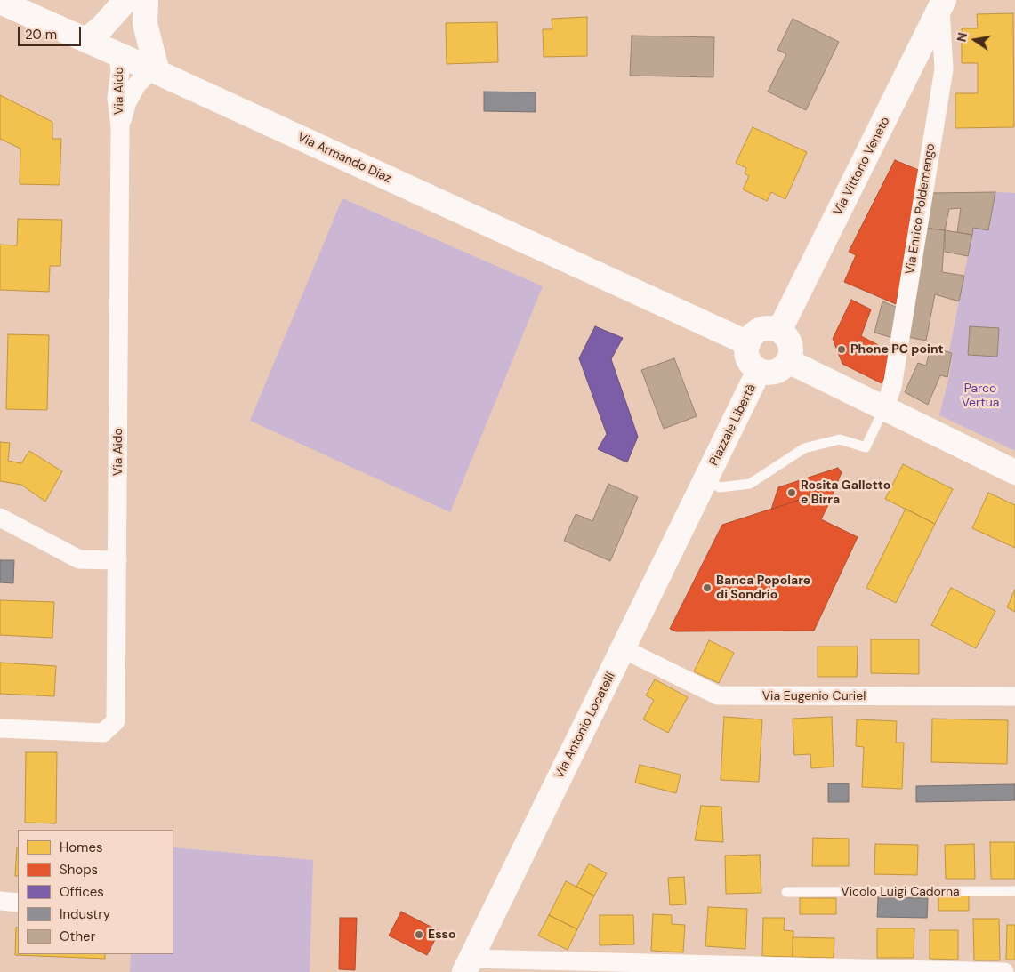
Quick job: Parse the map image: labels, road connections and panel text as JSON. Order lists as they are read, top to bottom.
{
  "streets": {
    "main road": [
      "Via Armando Diaz",
      "Via Vittorio Veneto",
      "Piazzale Libertà",
      "Via Antonio Locatelli"
    ],
    "street": ["Via Aido", "Via Enrico Poldemengo", "Via Eugenio Curiel"],
    "lane": ["Vicolo Luigi Cadorna"]
  },
  "crossings": [
    ["Via Aido", "Via Armando Diaz"],
    ["Via Armando Diaz", "Via Vittorio Veneto"],
    ["Via Armando Diaz", "Piazzale Libertà"],
    ["Via Vittorio Veneto", "Via Enrico Poldemengo"],
    ["Via Vittorio Veneto", "Piazzale Libertà"],
    ["Piazzale Libertà", "Via Antonio Locatelli"],
    ["Via Eugenio Curiel", "Via Antonio Locatelli"]
  ],
  "parks": ["Parco Vertua"],
  "places": [
    "Phone PC point",
    "Rosita Galletto e Birra",
    "Banca Popolare di Sondrio",
    "Esso"
  ],
  "legend": [
    "Homes",
    "Shops",
    "Offices",
    "Industry",
    "Other"
  ],
  "scale_bar": "20 m",
  "north": "left"
}
